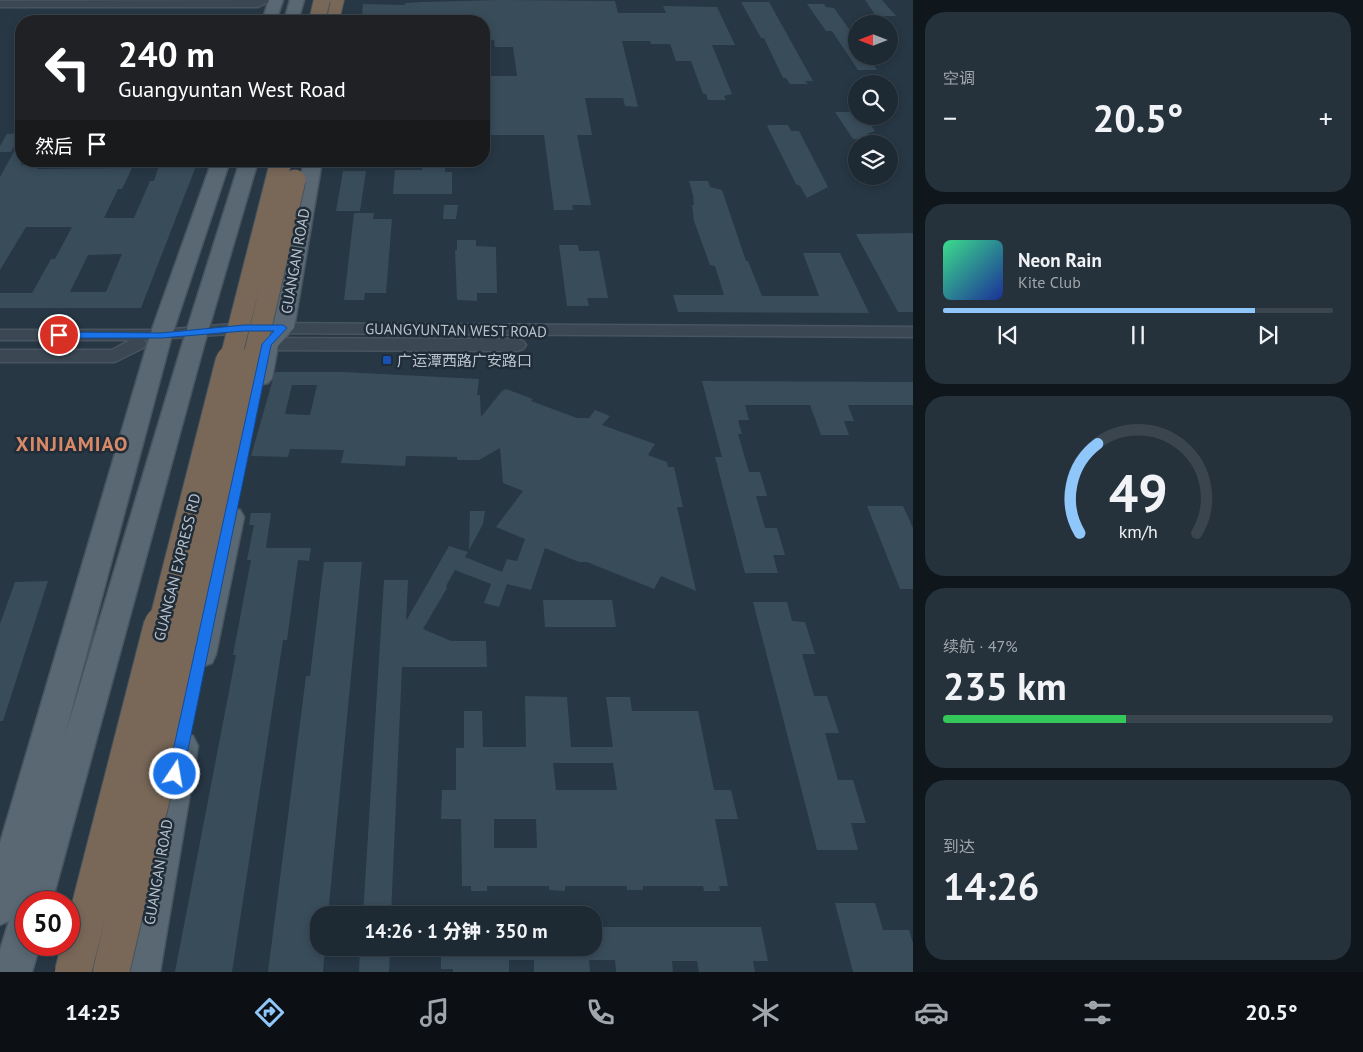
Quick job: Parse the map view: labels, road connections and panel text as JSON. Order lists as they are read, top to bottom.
{
  "streets": {
    "highway": ["GUANGAN EXPRESS RD"],
    "main road": ["GUANGAN ROAD"],
    "street": ["GUANGYUNTAN WEST ROAD"]
  },
  "crossings": [
    ["GUANGAN ROAD", "GUANGYUNTAN WEST ROAD"]
  ],
  "districts": ["XINJIAMIAO"],
  "places": {
    "transit": ["广运潭西路广安路口"]
  },
  "north": "left",
  "page": {
    "tile": [
      "空调",
      ["续航 · 47%", "235 km"],
      ["到达", "14:26"]
    ],
    "turn": ["240 m", "Guangyuntan West Road"],
    "heat": ["−", "20.5°", "+"],
    "then": "然后",
    "song": ["Neon Rain", "Kite Club"],
    "limit": "50",
    "trip": "14:26 · 1 分钟 · 350 m",
    "tabs": ["14:25", "20.5°"],
    "gauge": ["49", "km/h"]
  }
}
